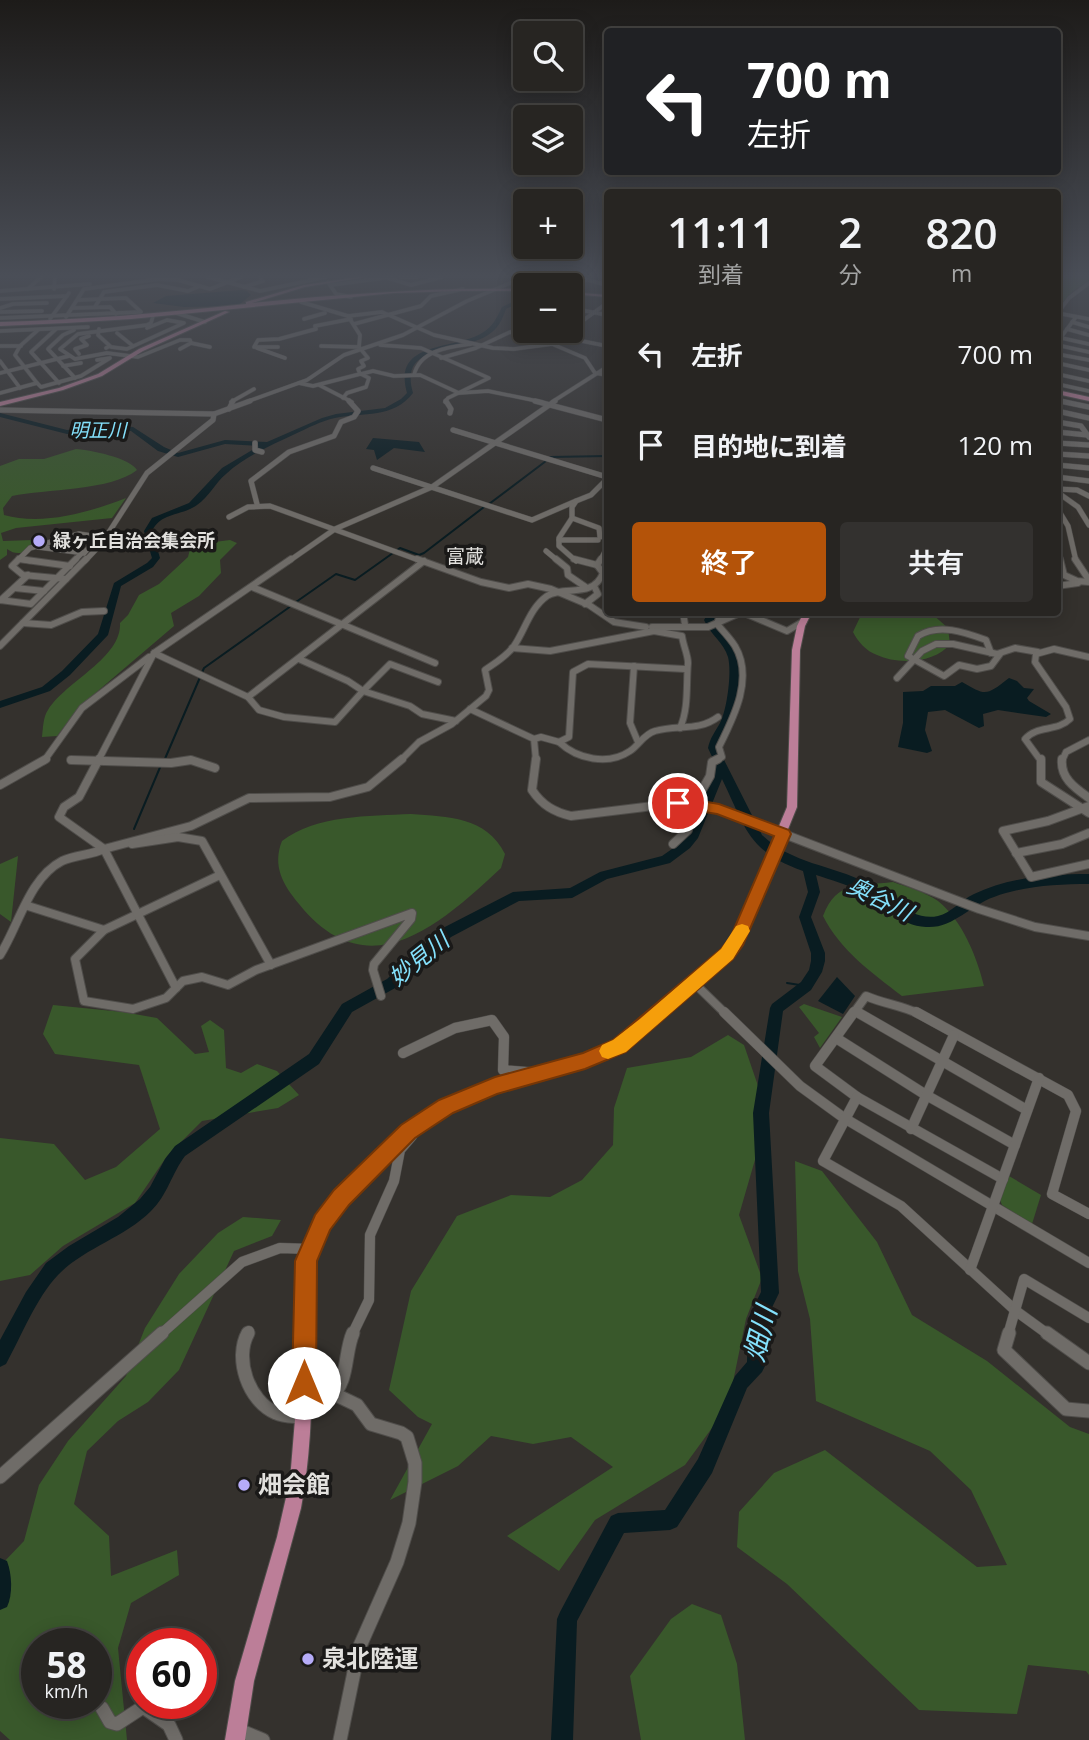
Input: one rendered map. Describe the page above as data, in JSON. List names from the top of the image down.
{
  "districts": ["富蔵"],
  "water": [
    "明正川",
    "奥谷川",
    "妙見川",
    "畑川"
  ],
  "places": ["緑ヶ丘自治会集会所", "畑会館", "泉北陸運"],
  "page": {
    "map_buttons": ["+", "−"],
    "turn": ["700 m", "左折"],
    "eta": [
      "11:11",
      "到着",
      "2",
      "分",
      "820",
      "m"
    ],
    "list": [
      {
        "name": "左折",
        "value": "700 m"
      },
      {
        "name": "目的地に到着",
        "value": "120 m"
      }
    ],
    "buttons": ["終了", "共有"],
    "speed": "58 km/h",
    "limit": "60"
  }
}
